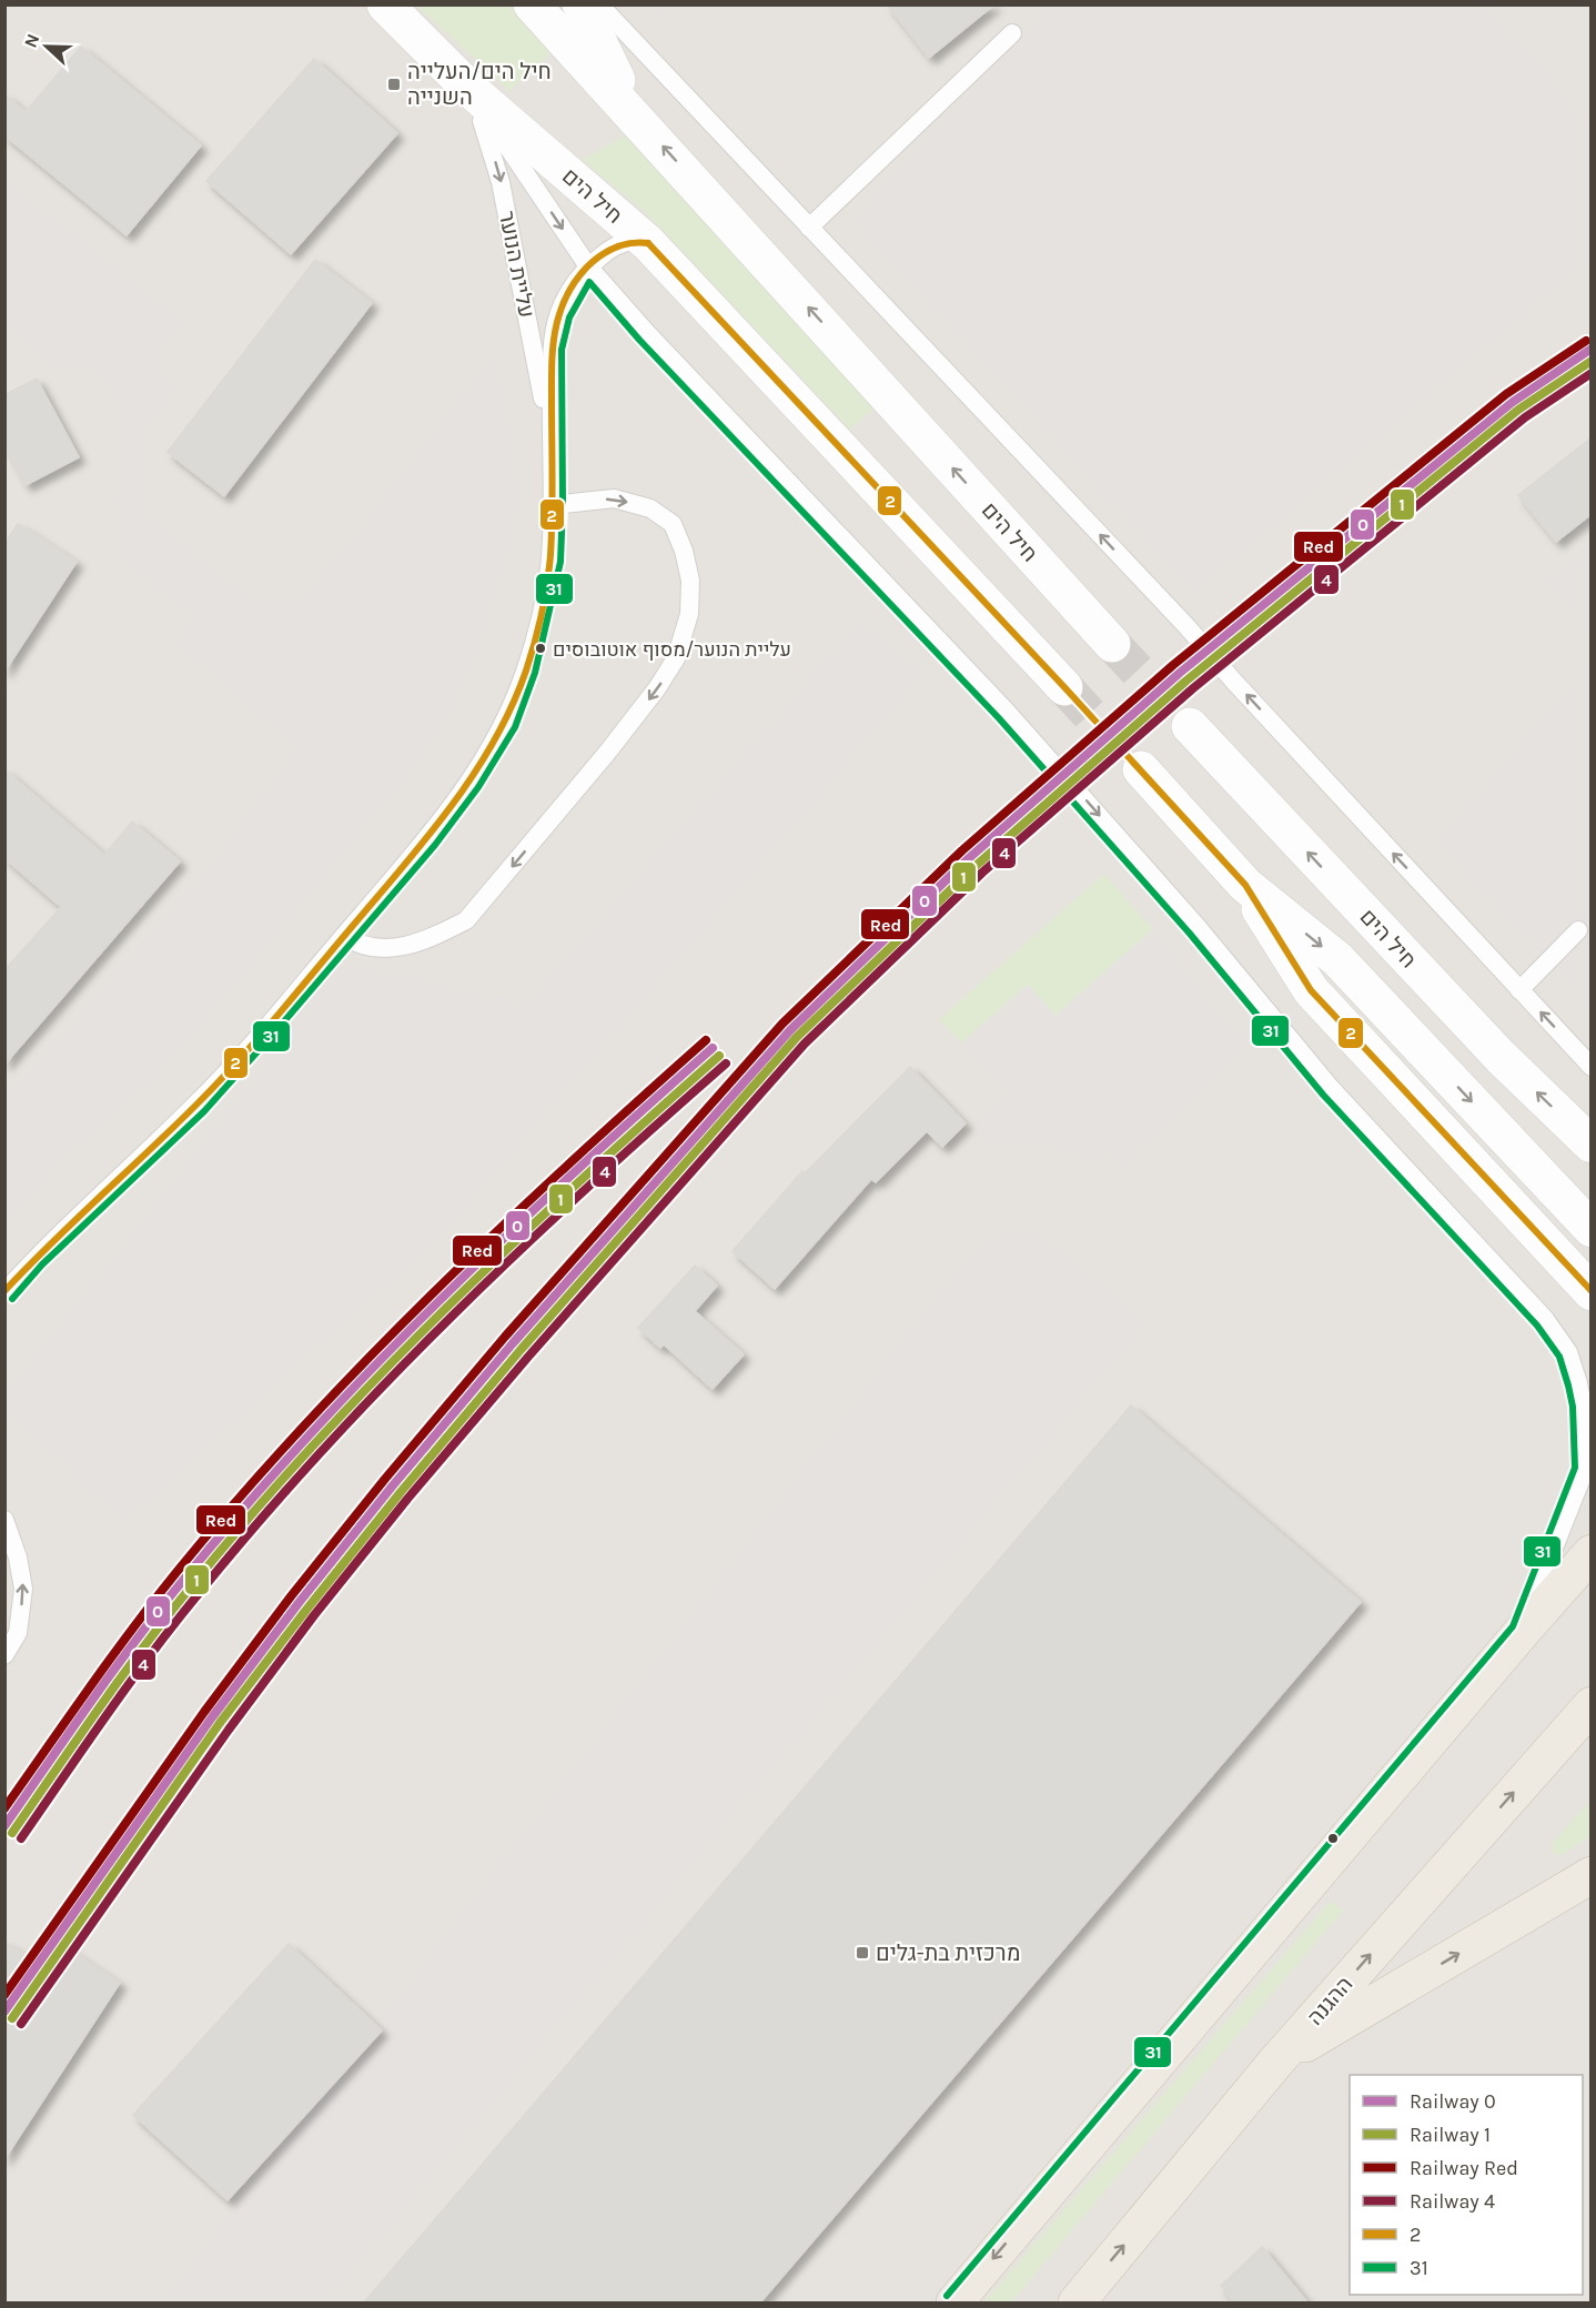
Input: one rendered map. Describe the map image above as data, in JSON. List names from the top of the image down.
{
  "streets": {
    "highway": ["ההגנה"],
    "street": ["חיל הים"],
    "lane": ["עליית הנוער"]
  },
  "crossings": [
    ["חיל הים", "עליית הנוער"]
  ],
  "places": {
    "transit": ["חיל הים/העלייה השנייה", "מרכזית בת-גלים"],
    "other": ["עליית הנוער/מסוף אוטובוסים"]
  },
  "lines": [
    "transit line 2",
    "transit line 31",
    "rail line Red",
    "rail line 0",
    "rail line 1",
    "rail line 4"
  ],
  "legend": [
    "Railway 0",
    "Railway 1",
    "Railway Red",
    "Railway 4",
    "2",
    "31"
  ],
  "north": "left"
}
